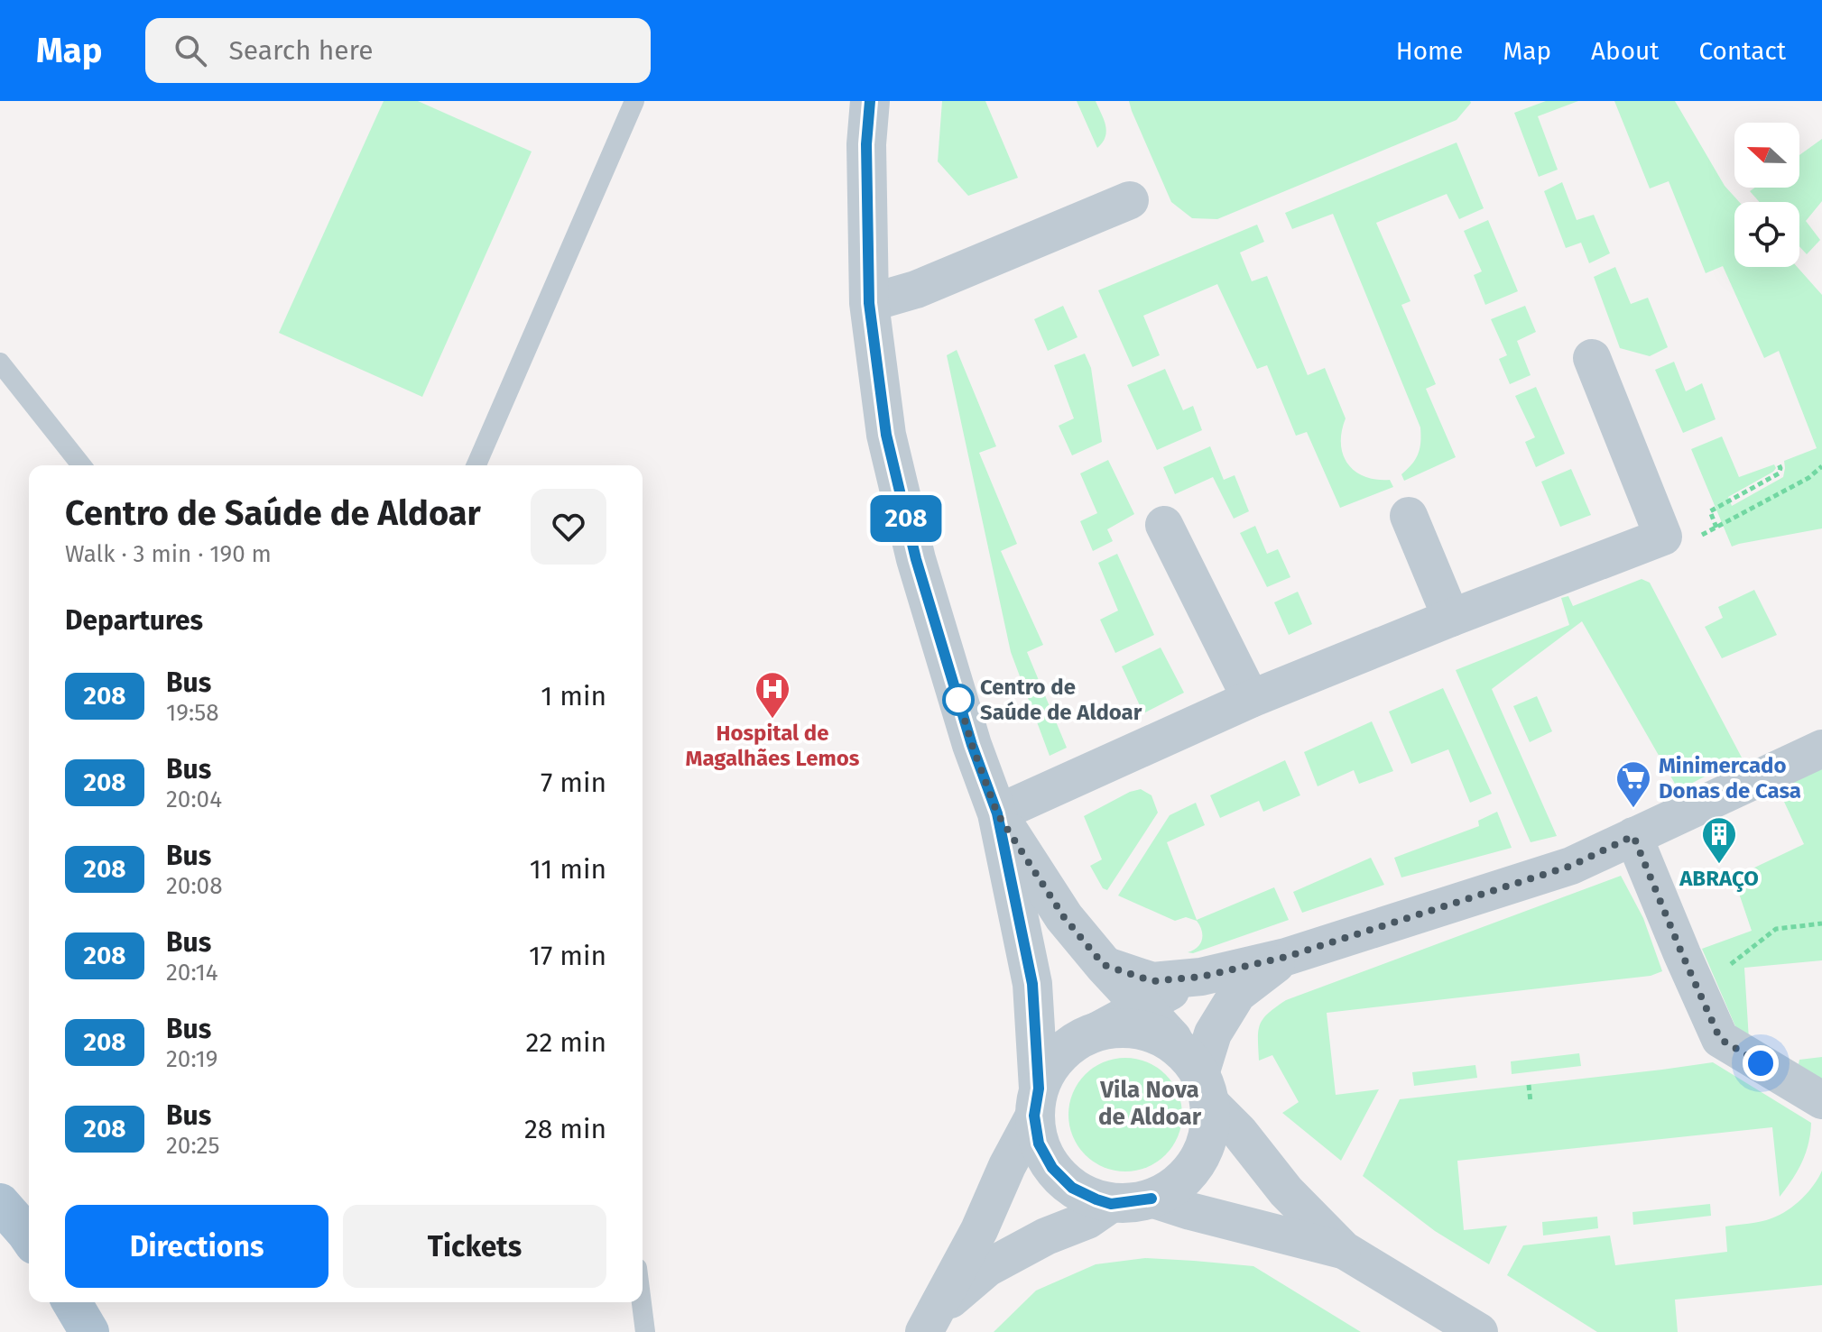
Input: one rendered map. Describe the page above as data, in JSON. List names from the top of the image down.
{
  "districts": ["Vila Nova de Aldoar"],
  "places": {
    "other": ["Centro de Saúde de Aldoar"],
    "hospital": ["Hospital de Magalhães Lemos"],
    "supermarket": ["Minimercado Donas de Casa"],
    "building": ["ABRAÇO"]
  },
  "lines": ["bus line 208"],
  "north": "left",
  "page": {
    "header": "Map",
    "search": "Search here",
    "nav": [
      "Home",
      "Map",
      "About",
      "Contact"
    ],
    "on_map": "208",
    "heading": [
      ["Centro de Saúde de Aldoar", "Walk · 3 min · 190 m"],
      "Departures"
    ],
    "list": [
      {
        "mark": "208",
        "name": "Bus",
        "note": "19:58",
        "value": "1 min"
      },
      {
        "mark": "208",
        "name": "Bus",
        "note": "20:04",
        "value": "7 min"
      },
      {
        "mark": "208",
        "name": "Bus",
        "note": "20:08",
        "value": "11 min"
      },
      {
        "mark": "208",
        "name": "Bus",
        "note": "20:14",
        "value": "17 min"
      },
      {
        "mark": "208",
        "name": "Bus",
        "note": "20:19",
        "value": "22 min"
      },
      {
        "mark": "208",
        "name": "Bus",
        "note": "20:25",
        "value": "28 min"
      }
    ],
    "buttons": ["Directions", "Tickets"]
  }
}
